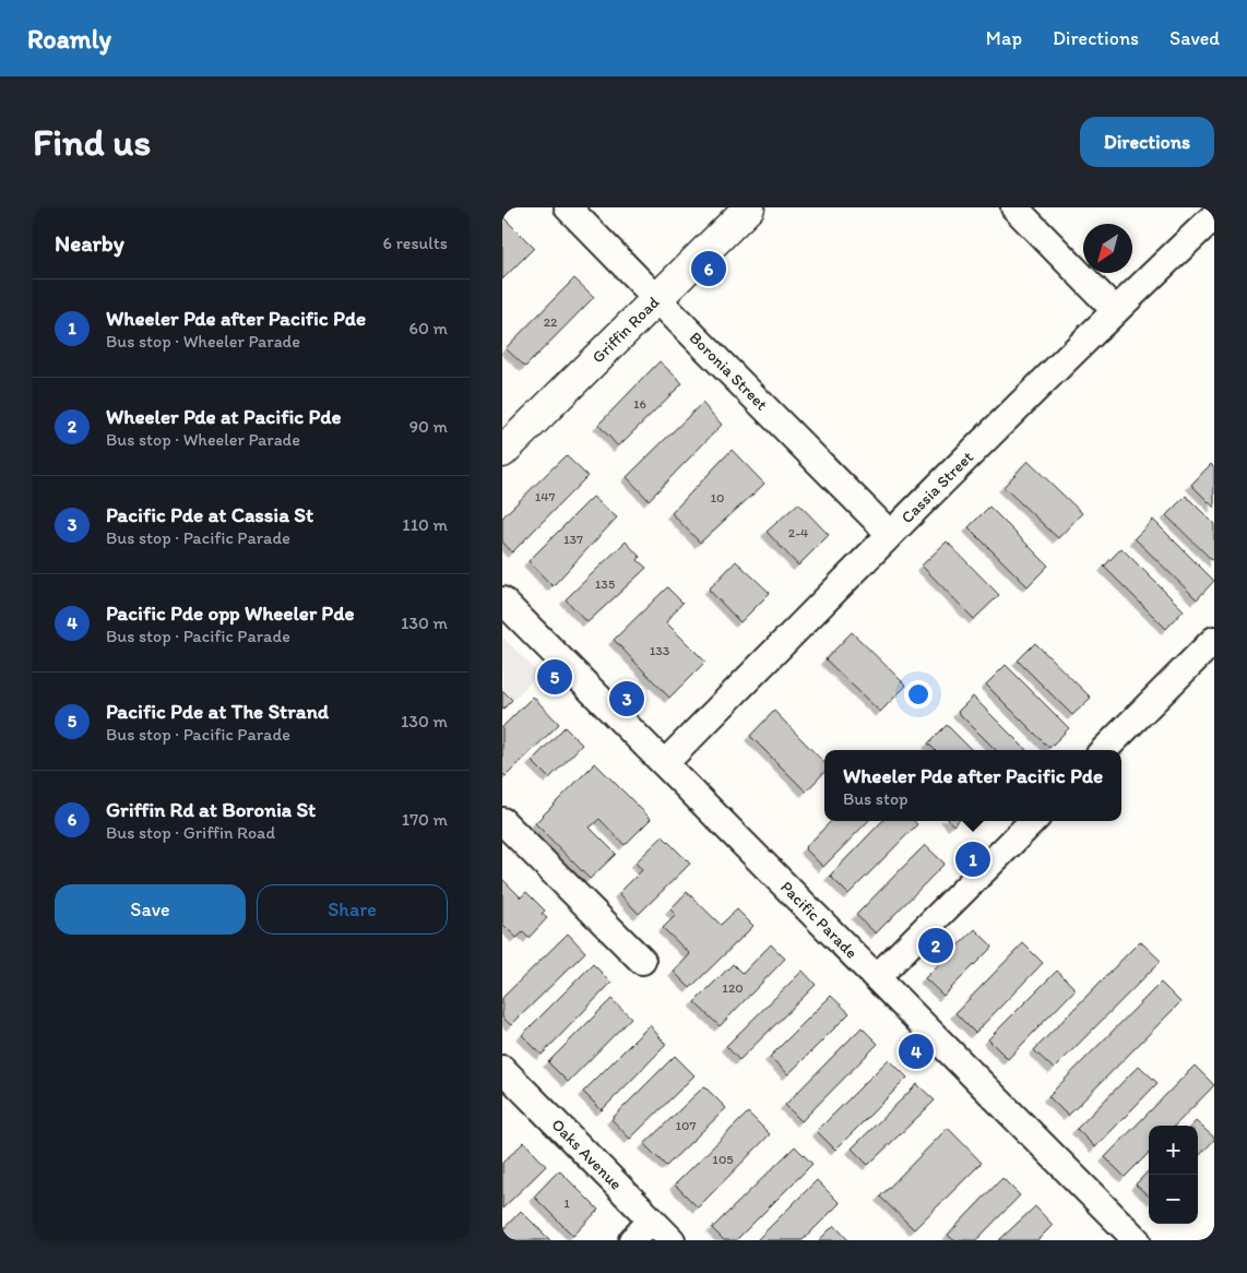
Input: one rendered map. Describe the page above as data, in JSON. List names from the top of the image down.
{
  "streets": {
    "main road": ["Griffin Road"],
    "street": [
      "Boronia Street",
      "Cassia Street",
      "Pacific Parade",
      "Oaks Avenue"
    ]
  },
  "crossings": [
    ["Griffin Road", "Boronia Street"],
    ["Boronia Street", "Cassia Street"],
    ["Cassia Street", "Pacific Parade"]
  ],
  "house_numbers": [
    "22",
    "16",
    "147",
    "10",
    "2-4",
    "137",
    "135",
    "133",
    "120",
    "107",
    "105",
    "1"
  ],
  "north": "bottom left",
  "page": {
    "header": "Roamly",
    "nav": ["Map", "Directions", "Saved"],
    "buttons": [
      "Directions",
      ["Save", "Share"]
    ],
    "title": "Find us",
    "heading": ["Nearby", "6 results"],
    "pins": [
      "6",
      "5",
      "3",
      "1",
      "2",
      "4"
    ],
    "list": [
      {
        "mark": "1",
        "name": "Wheeler Pde after Pacific Pde",
        "note": "Bus stop · Wheeler Parade",
        "value": "60 m"
      },
      {
        "mark": "2",
        "name": "Wheeler Pde at Pacific Pde",
        "note": "Bus stop · Wheeler Parade",
        "value": "90 m"
      },
      {
        "mark": "3",
        "name": "Pacific Pde at Cassia St",
        "note": "Bus stop · Pacific Parade",
        "value": "110 m"
      },
      {
        "mark": "4",
        "name": "Pacific Pde opp Wheeler Pde",
        "note": "Bus stop · Pacific Parade",
        "value": "130 m"
      },
      {
        "mark": "5",
        "name": "Pacific Pde at The Strand",
        "note": "Bus stop · Pacific Parade",
        "value": "130 m"
      },
      {
        "mark": "6",
        "name": "Griffin Rd at Boronia St",
        "note": "Bus stop · Griffin Road",
        "value": "170 m"
      }
    ],
    "popup": ["Wheeler Pde after Pacific Pde", "Bus stop"],
    "map_buttons": ["+", "−"]
  }
}
